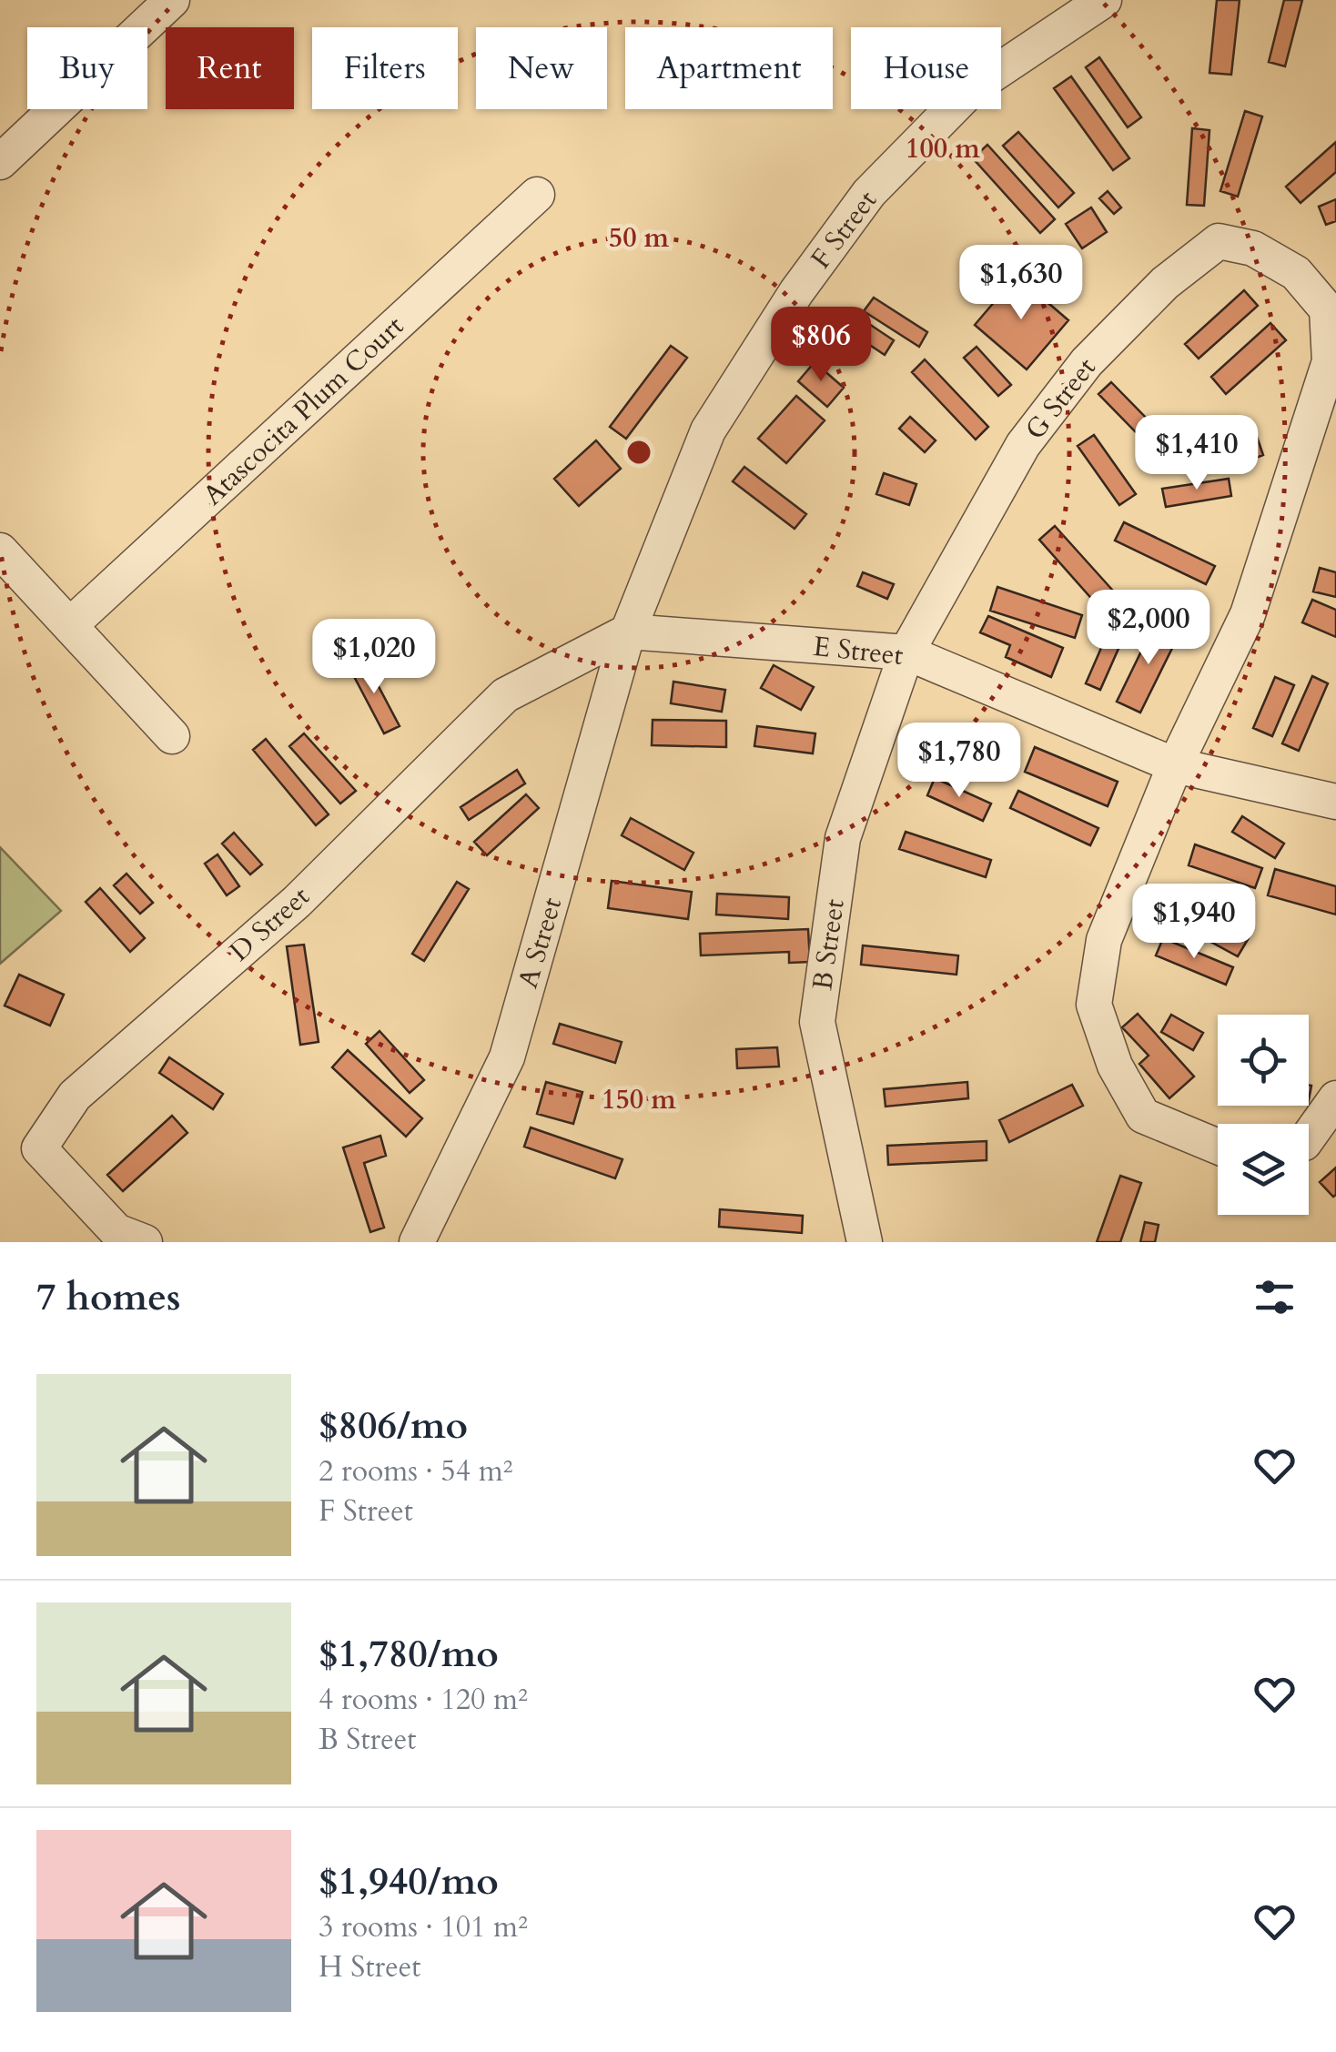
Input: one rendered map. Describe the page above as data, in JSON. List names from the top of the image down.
{
  "streets": {
    "street": [
      "F Street",
      "G Street",
      "Atascocita Plum Court",
      "E Street",
      "D Street",
      "A Street",
      "B Street"
    ]
  },
  "crossings": [
    ["F Street", "E Street"],
    ["F Street", "D Street"],
    ["F Street", "A Street"],
    ["G Street", "E Street"],
    ["G Street", "B Street"],
    ["E Street", "D Street"],
    ["E Street", "A Street"],
    ["E Street", "B Street"],
    ["D Street", "A Street"]
  ],
  "page": {
    "chip": [
      "Buy",
      "Rent",
      "Filters",
      "New",
      "Apartment",
      "House"
    ],
    "price": [
      "$1,630",
      "$806",
      "$1,410",
      "$2,000",
      "$1,020",
      "$1,780",
      "$1,940"
    ],
    "heading": "7 homes",
    "list": [
      {
        "name": "$806/mo",
        "note": "2 rooms · 54 m² · F Street"
      },
      {
        "name": "$1,780/mo",
        "note": "4 rooms · 120 m² · B Street"
      },
      {
        "name": "$1,940/mo",
        "note": "3 rooms · 101 m² · H Street"
      }
    ]
  },
  "rings": ["100 m", "50 m", "150 m"]
}
